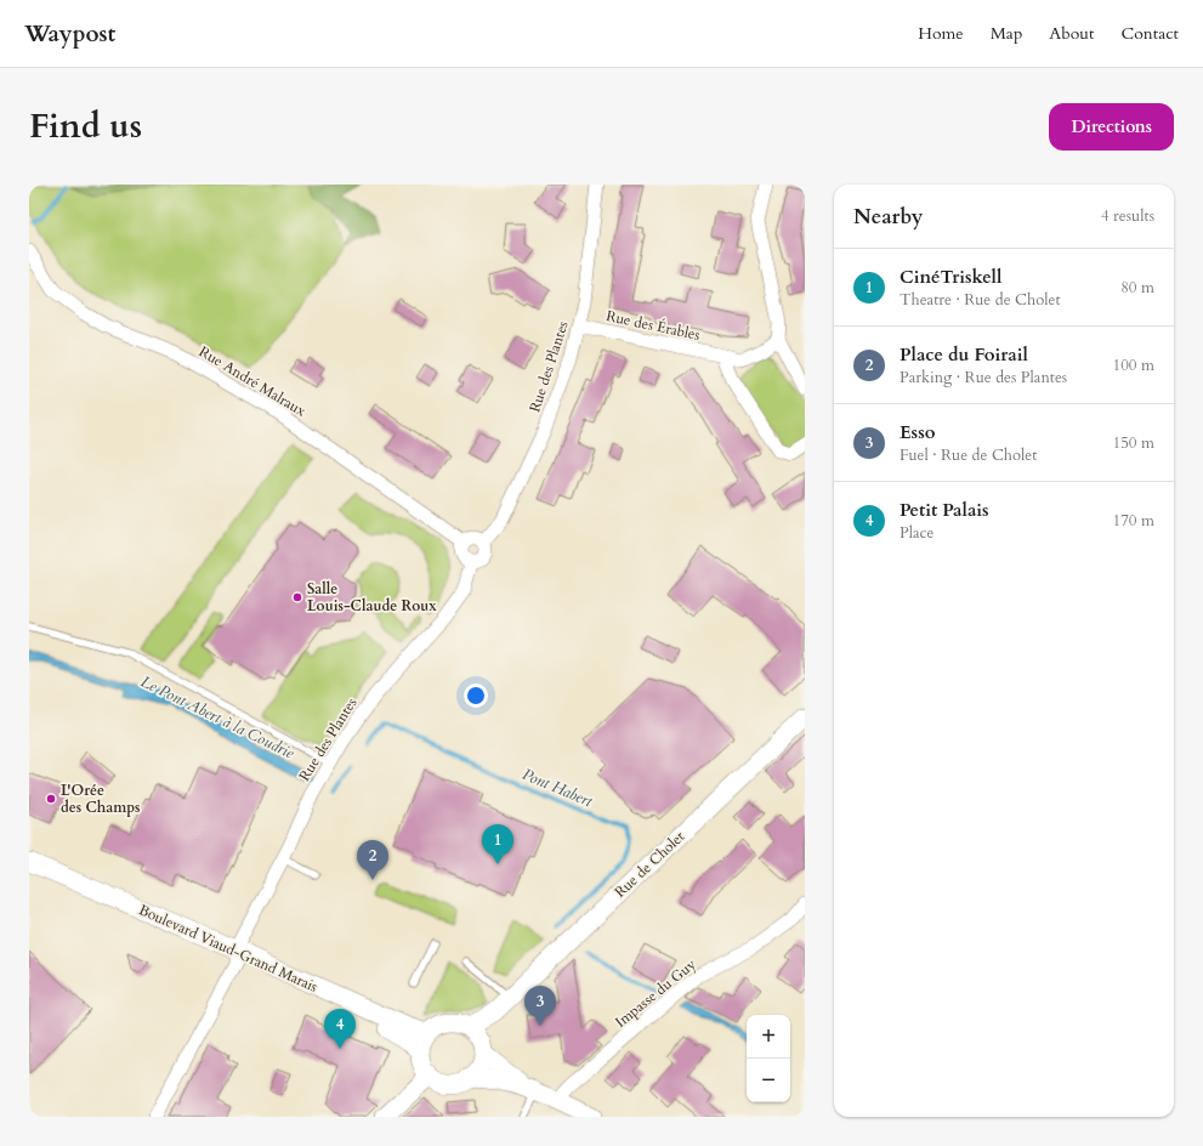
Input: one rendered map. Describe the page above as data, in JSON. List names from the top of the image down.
{
  "streets": {
    "main road": ["Rue de Cholet", "Boulevard Viaud-Grand Marais"],
    "street": [
      "Rue des Érables",
      "Rue des Plantes",
      "Rue André Malraux",
      "Impasse du Guy"
    ]
  },
  "crossings": [
    ["Rue des Érables", "Rue des Plantes"],
    ["Rue des Plantes", "Rue André Malraux"],
    ["Rue des Plantes", "Boulevard Viaud-Grand Marais"],
    ["Rue de Cholet", "Boulevard Viaud-Grand Marais"]
  ],
  "water": ["Le Pont Abert à la Coudrie", "Pont Habert"],
  "places": ["Salle Louis-Claude Roux", "L'Orée des Champs"],
  "page": {
    "header": "Waypost",
    "nav": [
      "Home",
      "Map",
      "About",
      "Contact"
    ],
    "title": "Find us",
    "buttons": "Directions",
    "heading": ["Nearby", "4 results"],
    "list": [
      {
        "mark": "1",
        "name": "CinéTriskell",
        "note": "Theatre · Rue de Cholet",
        "value": "80 m"
      },
      {
        "mark": "2",
        "name": "Place du Foirail",
        "note": "Parking · Rue des Plantes",
        "value": "100 m"
      },
      {
        "mark": "3",
        "name": "Esso",
        "note": "Fuel · Rue de Cholet",
        "value": "150 m"
      },
      {
        "mark": "4",
        "name": "Petit Palais",
        "note": "Place",
        "value": "170 m"
      }
    ],
    "pins": [
      "1",
      "2",
      "3",
      "4"
    ],
    "map_buttons": ["+", "−"]
  }
}
